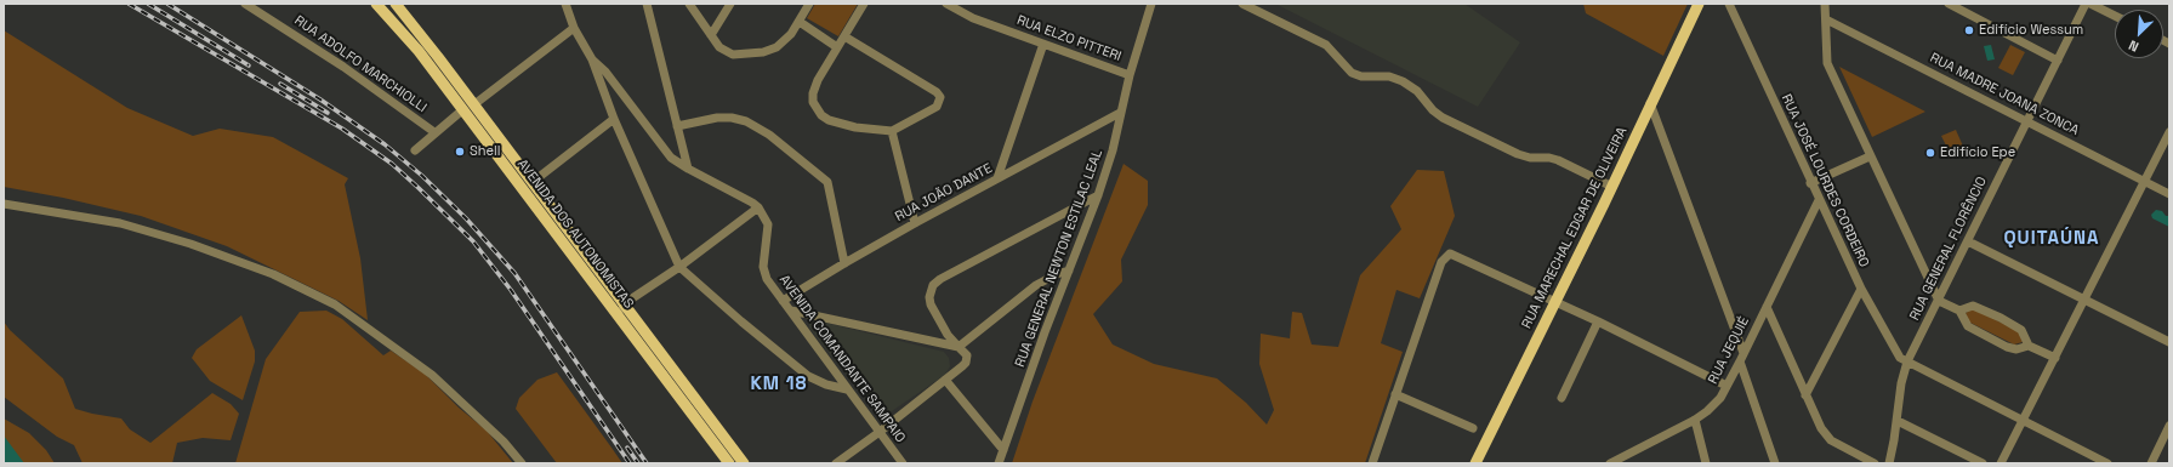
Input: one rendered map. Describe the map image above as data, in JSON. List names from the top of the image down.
{
  "streets": {
    "main road": ["RUA MARECHAL EDGAR DE OLIVEIRA", "AVENIDA DOS AUTONOMISTAS"],
    "street": [
      "RUA ELZO PITTERI",
      "RUA ADOLFO MARCHIOLLI",
      "RUA MADRE JOANA ZONCA",
      "RUA JOSÉ LOURDES CORDEIRO",
      "RUA JOÃO DANTE",
      "RUA GENERAL FLORÊNCIO",
      "RUA GENERAL NEWTON ESTILAC LEAL",
      "RUA JEQUIÉ",
      "AVENIDA COMANDANTE SAMPAIO"
    ]
  },
  "crossings": [
    ["RUA ELZO PITTERI", "RUA GENERAL NEWTON ESTILAC LEAL"],
    ["RUA MADRE JOANA ZONCA", "RUA GENERAL FLORÊNCIO"],
    ["RUA JOSÉ LOURDES CORDEIRO", "RUA GENERAL FLORÊNCIO"],
    ["RUA JOSÉ LOURDES CORDEIRO", "RUA JEQUIÉ"],
    ["RUA JOÃO DANTE", "RUA GENERAL NEWTON ESTILAC LEAL"],
    ["RUA JOÃO DANTE", "AVENIDA COMANDANTE SAMPAIO"]
  ],
  "districts": ["QUITAÚNA", "KM 18"],
  "places": ["Edifício Wessum", "Shell", "Edifício Epe"],
  "north": "bottom left"
}
